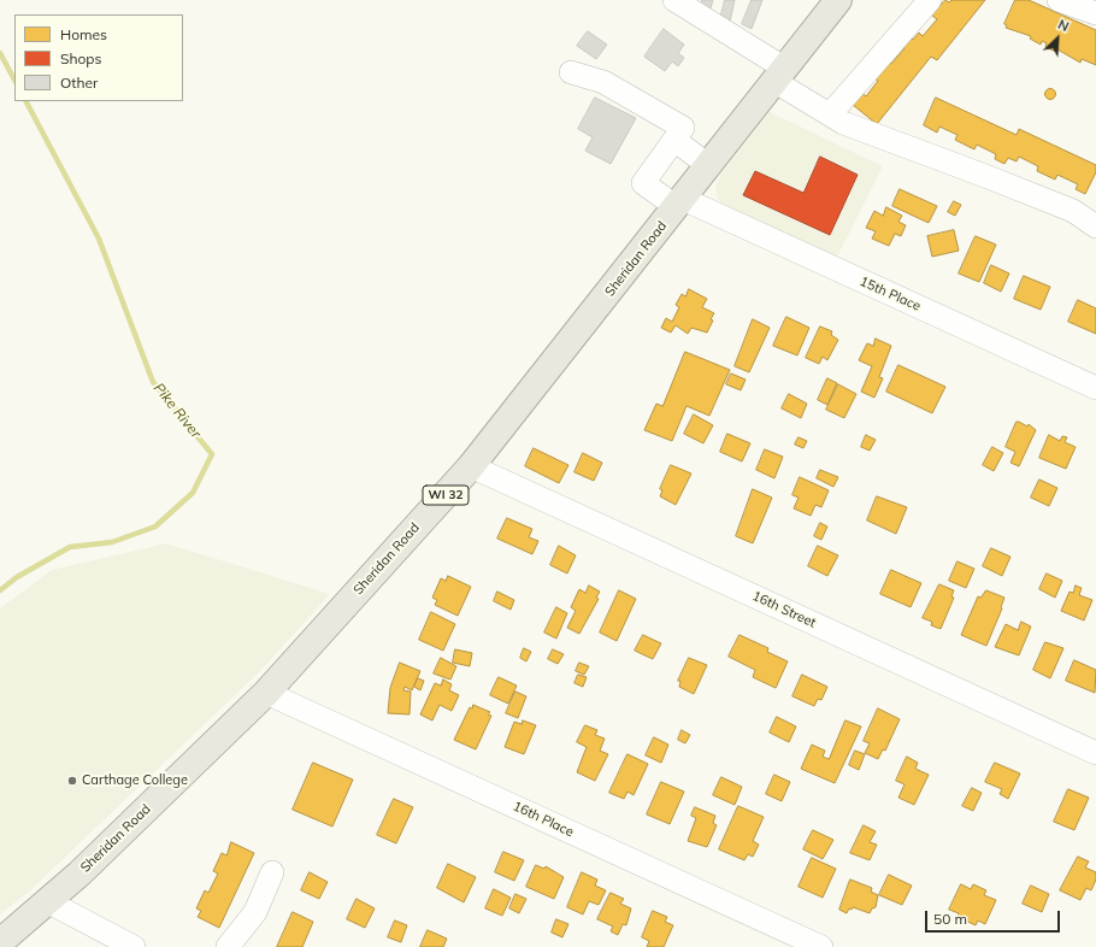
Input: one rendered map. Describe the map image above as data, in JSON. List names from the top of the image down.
{
  "streets": {
    "main road": ["Sheridan Road", "WI 32"],
    "street": ["15th Place", "16th Street", "16th Place"]
  },
  "crossings": [
    ["Sheridan Road", "15th Place"],
    ["Sheridan Road", "16th Street"],
    ["Sheridan Road", "16th Place"]
  ],
  "water": ["Pike River"],
  "places": ["Carthage College"],
  "legend": ["Homes", "Shops", "Other"],
  "scale_bar": "50 m",
  "north": "top right"
}
